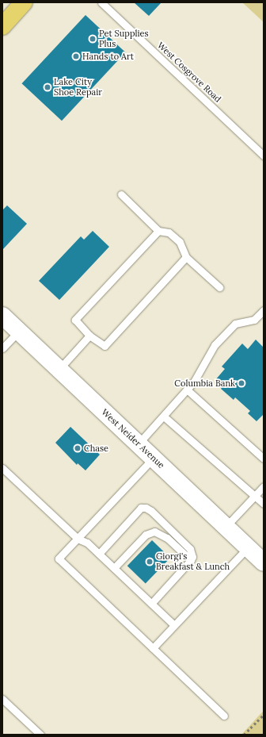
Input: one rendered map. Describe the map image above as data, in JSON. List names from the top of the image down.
{
  "streets": {
    "main road": ["West Neider Avenue"],
    "lane": ["West Cosgrove Road"]
  },
  "places": [
    "Pet Supplies Plus",
    "Hands to Art",
    "Lake City Shoe Repair",
    "Columbia Bank",
    "Chase",
    "Giorgi's Breakfast & Lunch"
  ]
}
